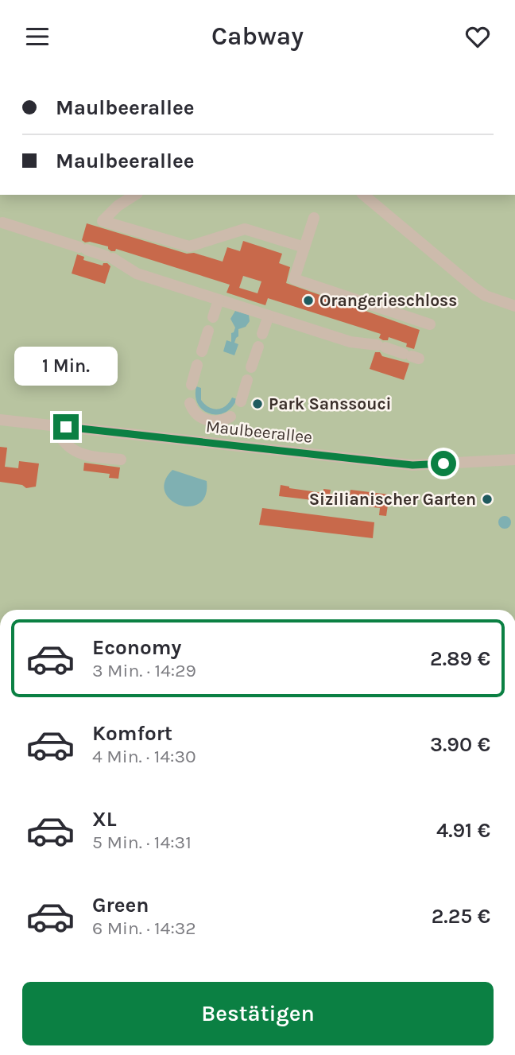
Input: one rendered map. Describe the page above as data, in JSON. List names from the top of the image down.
{
  "streets": {
    "street": ["Maulbeerallee"]
  },
  "places": ["Orangerieschloss", "Park Sanssouci", "Sizilianischer Garten"],
  "page": {
    "header": "Cabway",
    "banner": ["Maulbeerallee", "Maulbeerallee"],
    "bubble": "1 Min.",
    "list": [
      {
        "name": "Economy",
        "note": "3 Min. · 14:29",
        "value": "2.89 €"
      },
      {
        "name": "Komfort",
        "note": "4 Min. · 14:30",
        "value": "3.90 €"
      },
      {
        "name": "XL",
        "note": "5 Min. · 14:31",
        "value": "4.91 €"
      },
      {
        "name": "Green",
        "note": "6 Min. · 14:32",
        "value": "2.25 €"
      }
    ],
    "buttons": "Bestätigen"
  }
}
